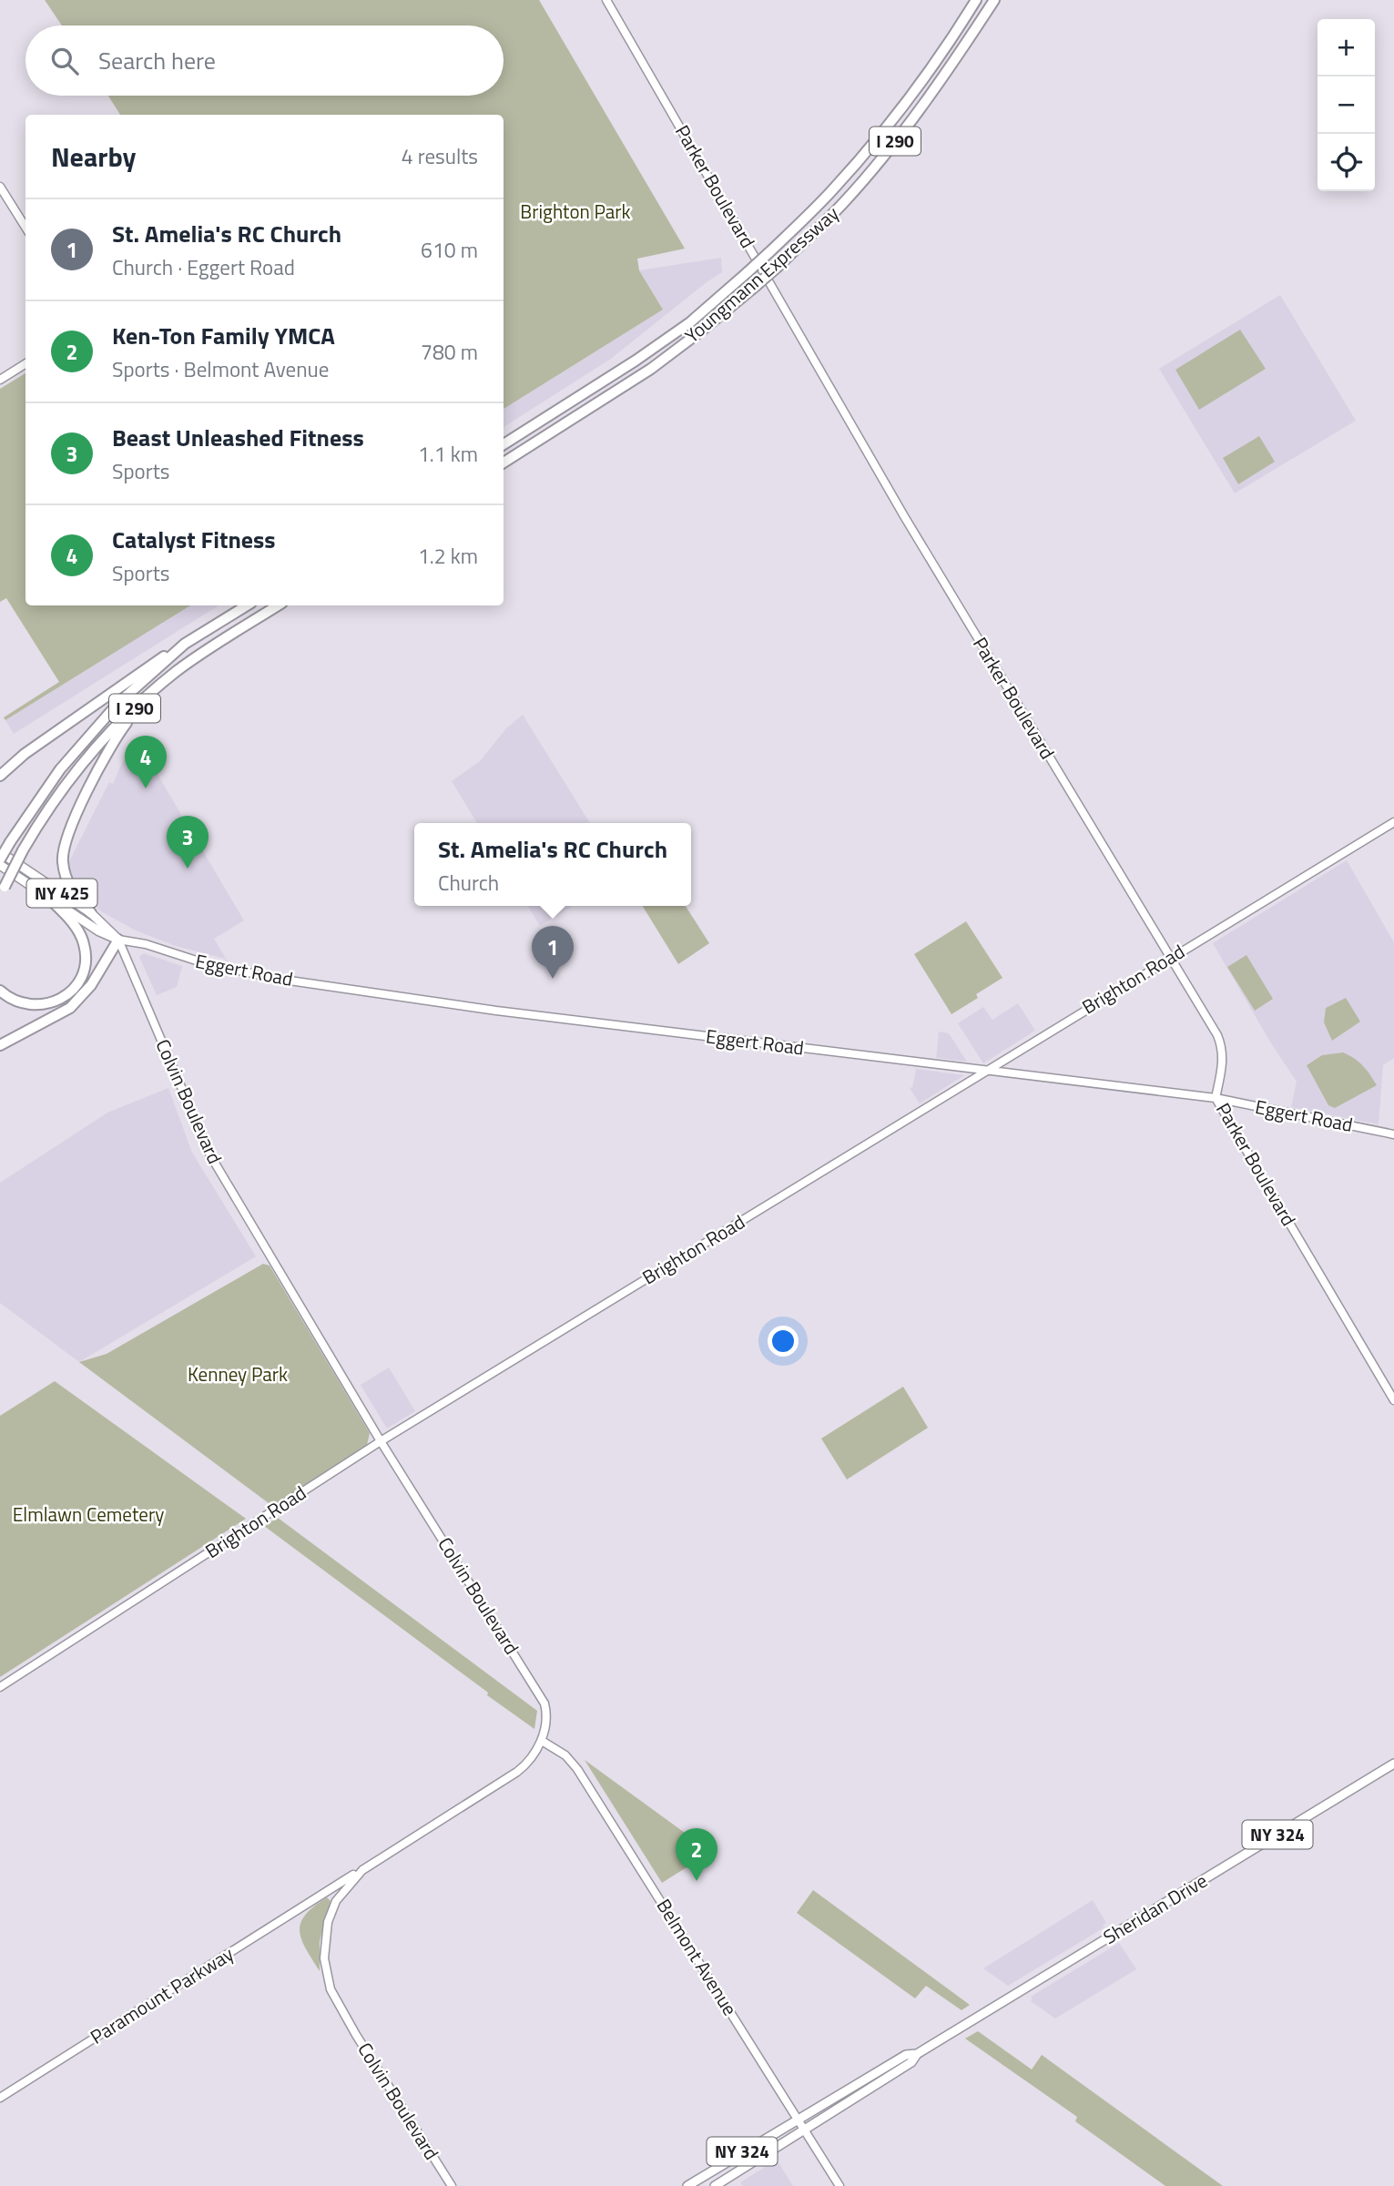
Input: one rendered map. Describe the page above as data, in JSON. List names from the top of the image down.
{
  "streets": {
    "highway": ["I 290", "Youngmann Expressway"],
    "main road": ["NY 425", "NY 324", "Sheridan Drive"],
    "street": [
      "Parker Boulevard",
      "Eggert Road",
      "Brighton Road",
      "Colvin Boulevard",
      "Belmont Avenue",
      "Paramount Parkway"
    ]
  },
  "crossings": [
    ["Parker Boulevard", "Eggert Road"],
    ["Parker Boulevard", "Brighton Road"],
    ["NY 425", "Eggert Road"],
    ["NY 425", "Colvin Boulevard"],
    ["Eggert Road", "Brighton Road"],
    ["Eggert Road", "Colvin Boulevard"],
    ["Brighton Road", "Colvin Boulevard"],
    ["Colvin Boulevard", "Belmont Avenue"],
    ["Colvin Boulevard", "Paramount Parkway"],
    ["Sheridan Drive", "Belmont Avenue"]
  ],
  "parks": ["Brighton Park", "Kenney Park", "Elmlawn Cemetery"],
  "page": {
    "map_buttons": ["+", "−"],
    "search": "Search here",
    "heading": ["Nearby", "4 results"],
    "list": [
      {
        "mark": "1",
        "name": "St. Amelia's RC Church",
        "note": "Church · Eggert Road",
        "value": "610 m"
      },
      {
        "mark": "2",
        "name": "Ken-Ton Family YMCA",
        "note": "Sports · Belmont Avenue",
        "value": "780 m"
      },
      {
        "mark": "3",
        "name": "Beast Unleashed Fitness",
        "note": "Sports",
        "value": "1.1 km"
      },
      {
        "mark": "4",
        "name": "Catalyst Fitness",
        "note": "Sports",
        "value": "1.2 km"
      }
    ],
    "pins": [
      "4",
      "3",
      "1",
      "2"
    ],
    "popup": ["St. Amelia's RC Church", "Church"]
  }
}
